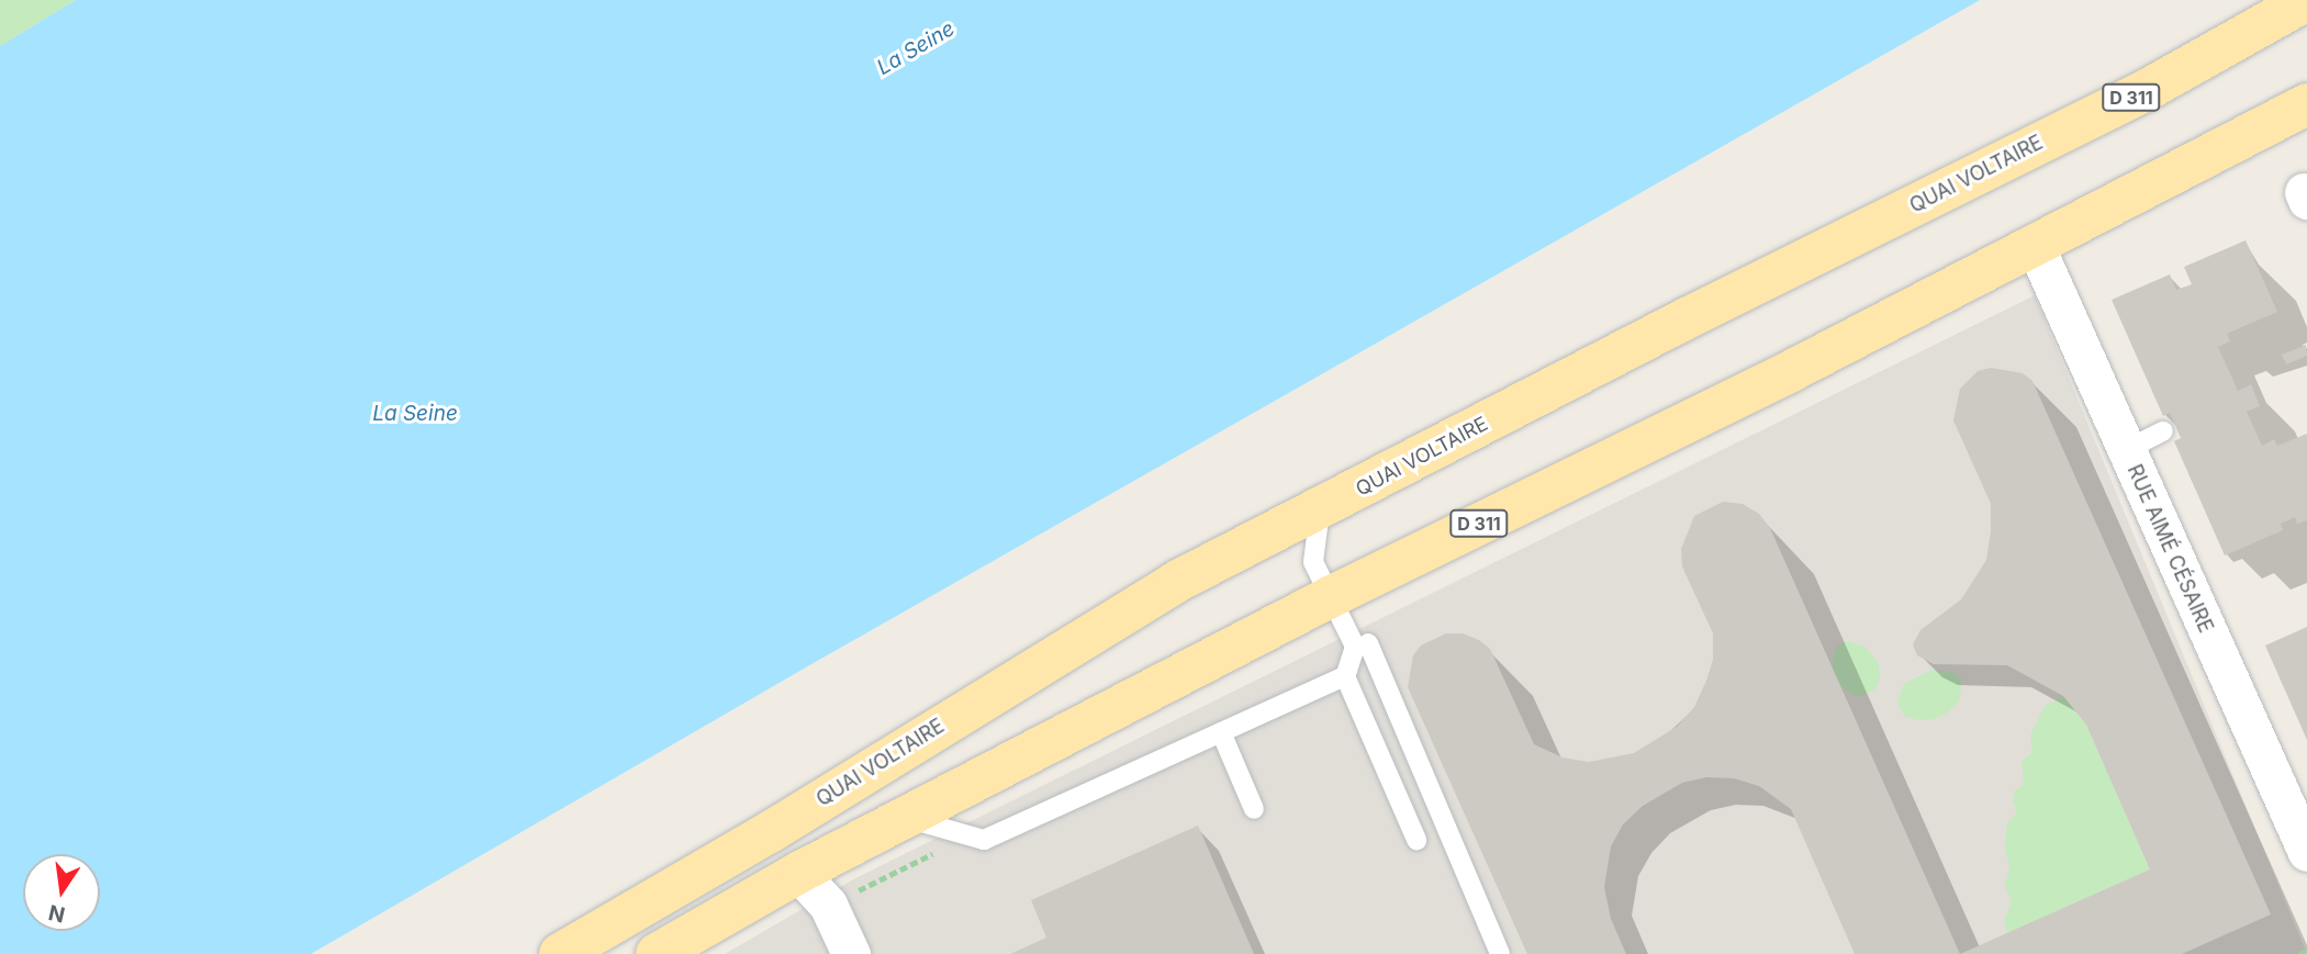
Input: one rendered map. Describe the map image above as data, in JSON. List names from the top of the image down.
{
  "streets": {
    "main road": ["D 311", "QUAI VOLTAIRE"],
    "street": ["RUE AIMÉ CÉSAIRE"]
  },
  "crossings": [
    ["D 311", "RUE AIMÉ CÉSAIRE"]
  ],
  "water": ["La Seine"],
  "north": "bottom"
}
